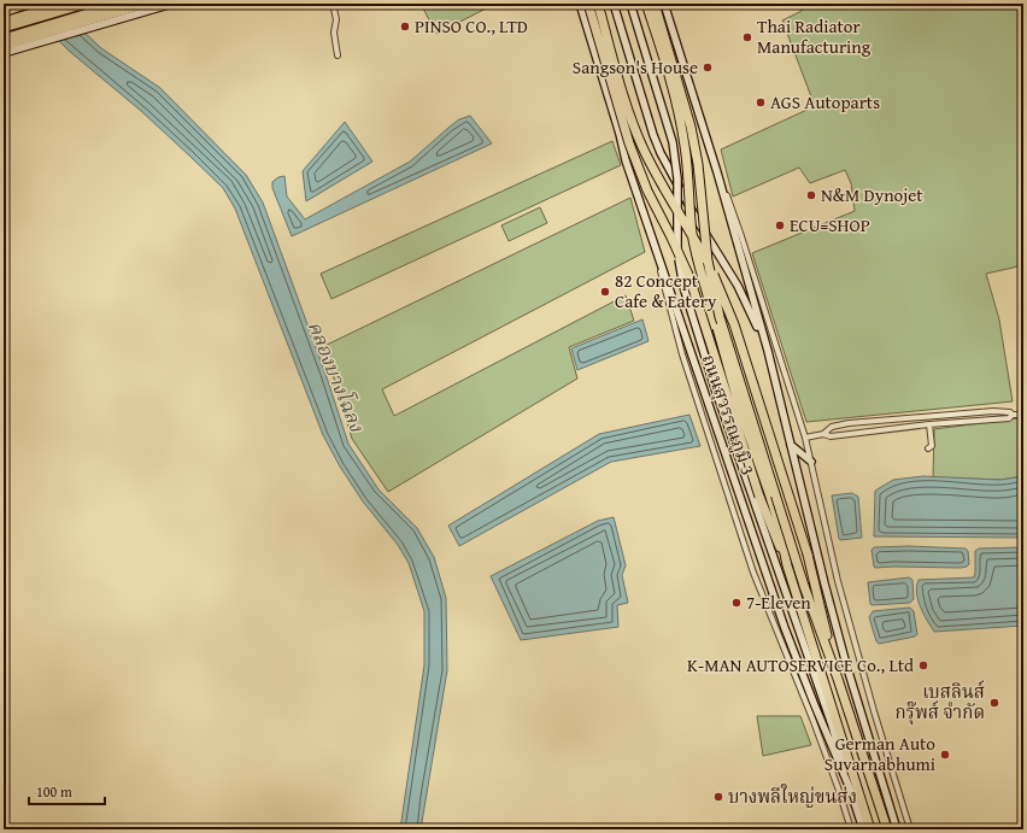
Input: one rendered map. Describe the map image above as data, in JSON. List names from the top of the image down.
{
  "streets": {
    "main road": ["ถนนสุวรรณภูมิ 3"]
  },
  "water": ["คลองบางโฉลง"],
  "places": [
    "PINSO CO., LTD",
    "Thai Radiator Manufacturing",
    "Sangson's House",
    "AGS Autoparts",
    "N&M Dynojet",
    "ECU=SHOP",
    "82 Concept Cafe & Eatery",
    "7-Eleven",
    "K-MAN AUTOSERVICE Co., Ltd",
    "เบสลินส์ กรุ๊พส์ จำกัด",
    "German Auto Suvarnabhumi",
    "บางพลีใหญ่ขนส่ง"
  ],
  "scale_bar": "100 m"
}
